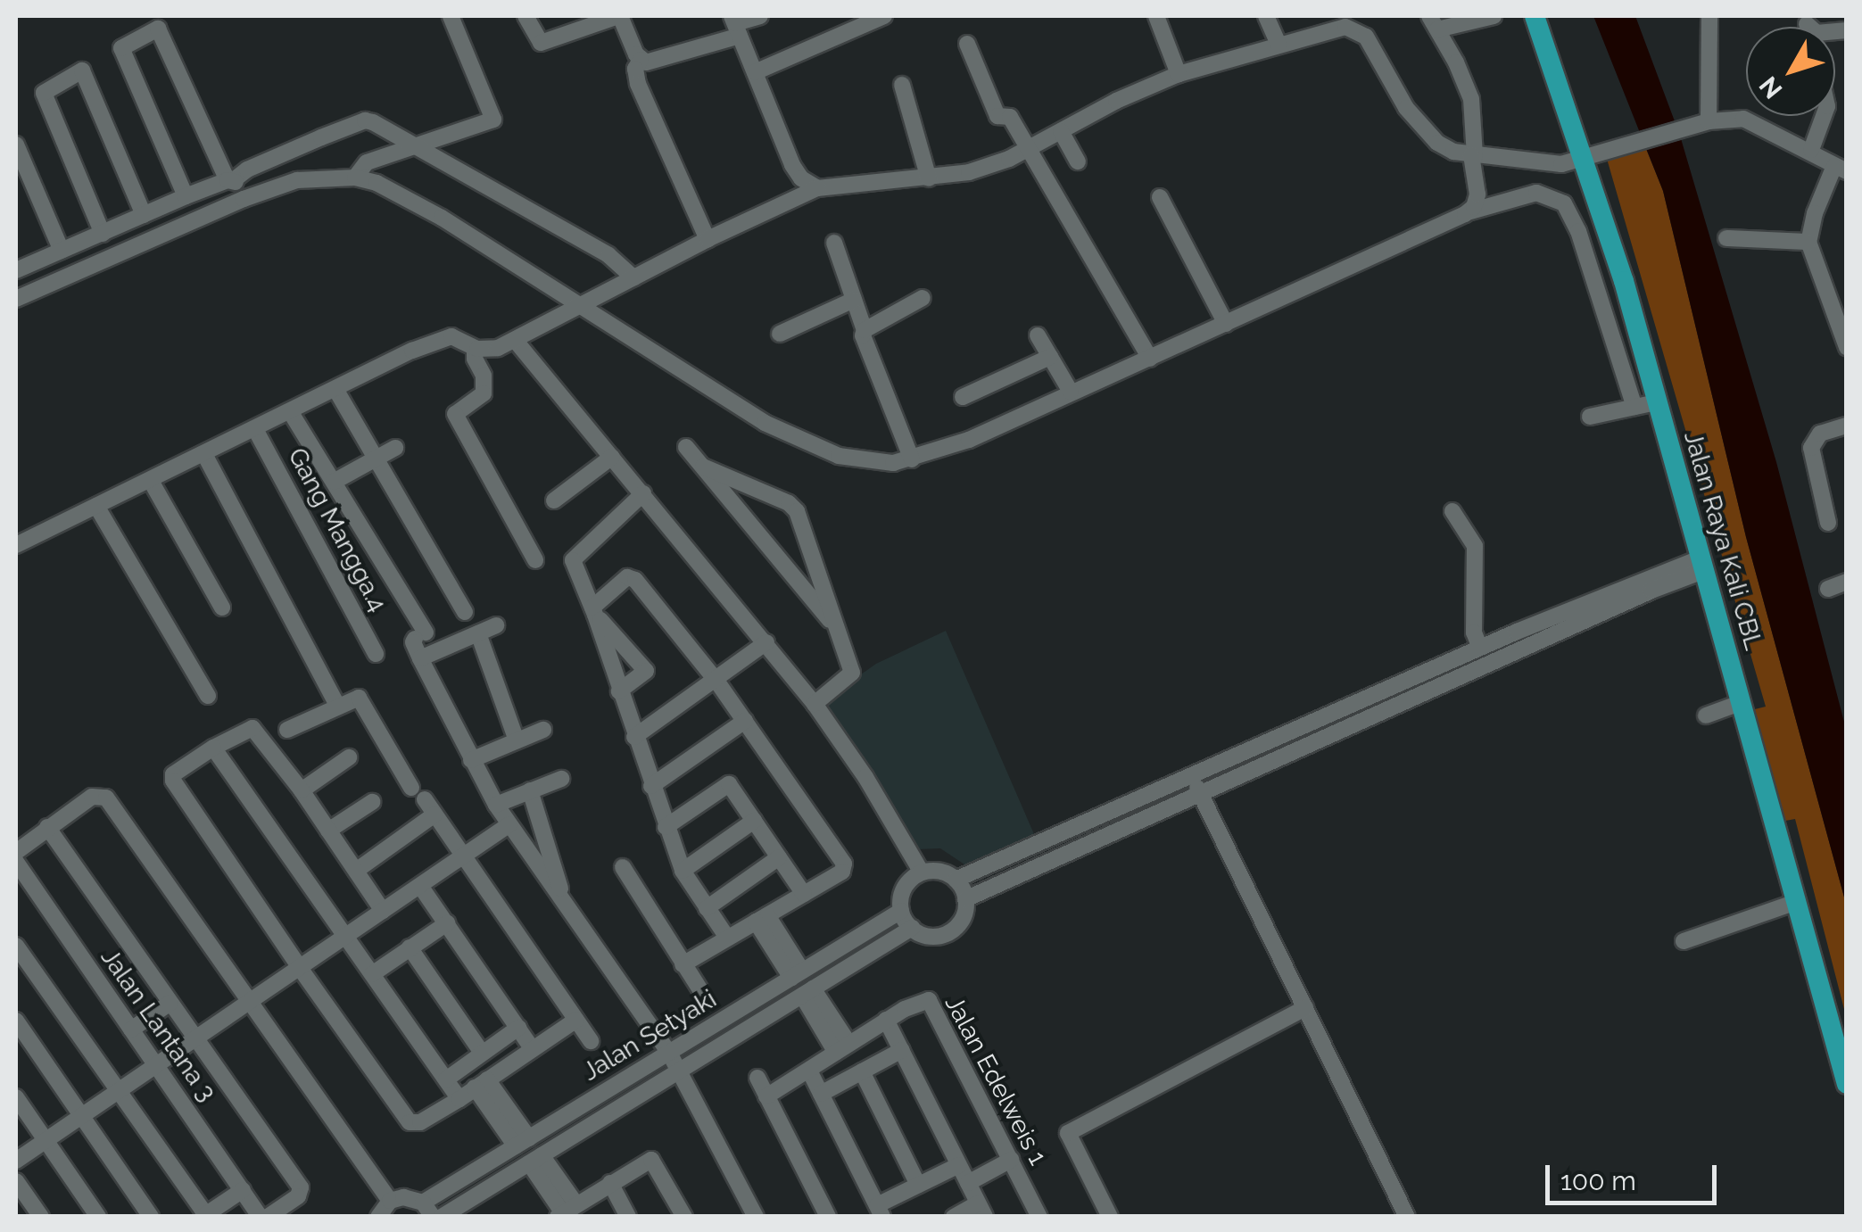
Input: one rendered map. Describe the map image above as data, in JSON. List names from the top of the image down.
{
  "streets": {
    "main road": ["Jalan Raya Kali CBL"],
    "street": [
      "Gang Mangga.4",
      "Jalan Lantana 3",
      "Jalan Setyaki",
      "Jalan Edelweis 1"
    ]
  },
  "scale_bar": "100 m",
  "north": "bottom left"
}
